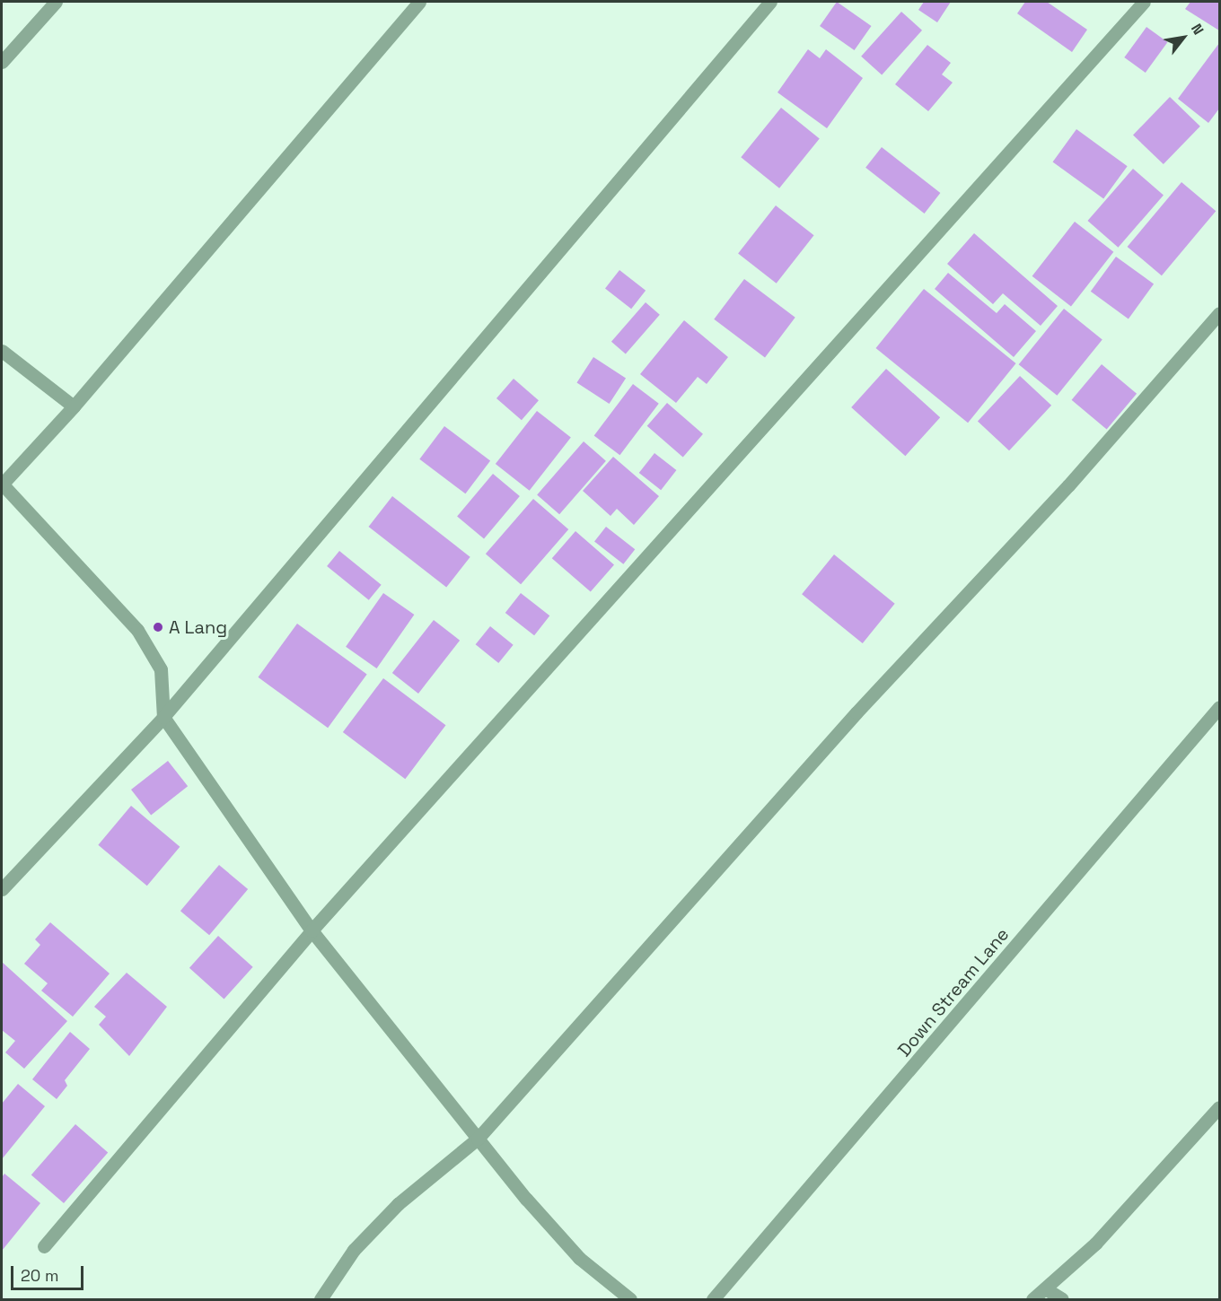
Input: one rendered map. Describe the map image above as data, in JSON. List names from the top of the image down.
{
  "streets": {
    "street": ["Down Stream Lane"]
  },
  "places": ["A Lang"],
  "scale_bar": "20 m",
  "north": "top right"
}
